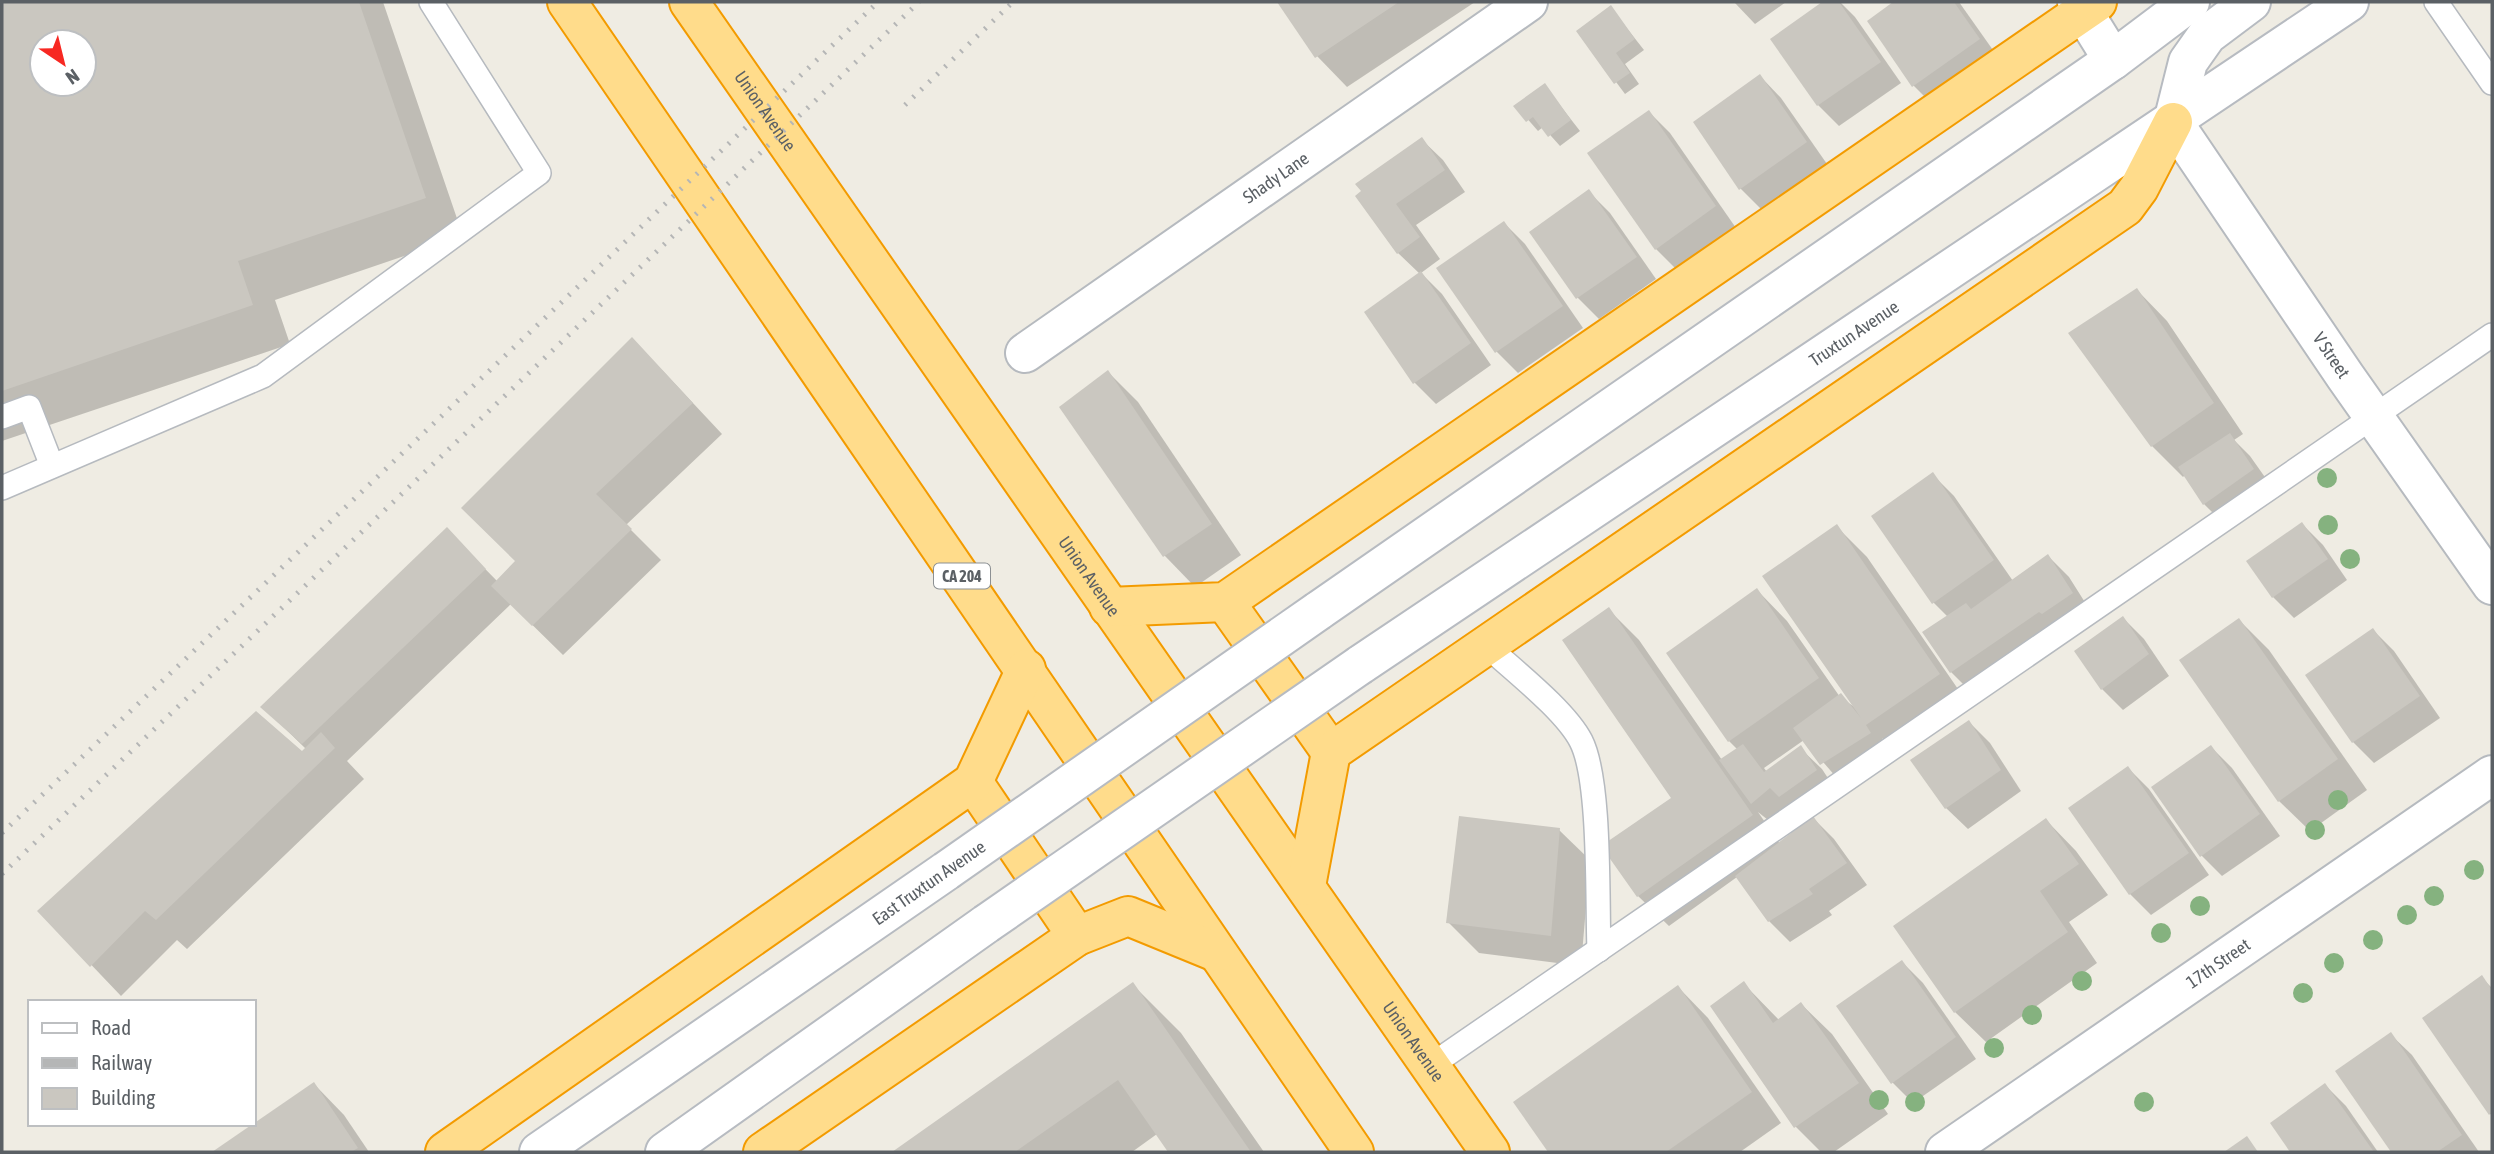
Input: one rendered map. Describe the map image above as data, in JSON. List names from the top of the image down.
{
  "streets": {
    "highway": ["Union Avenue", "CA 204"],
    "main road": [
      "Shady Lane",
      "Truxtun Avenue",
      "V Street",
      "East Truxtun Avenue",
      "17th Street"
    ]
  },
  "crossings": [
    ["Truxtun Avenue", "V Street"]
  ],
  "legend": ["Road", "Railway", "Building"],
  "north": "bottom right"
}
